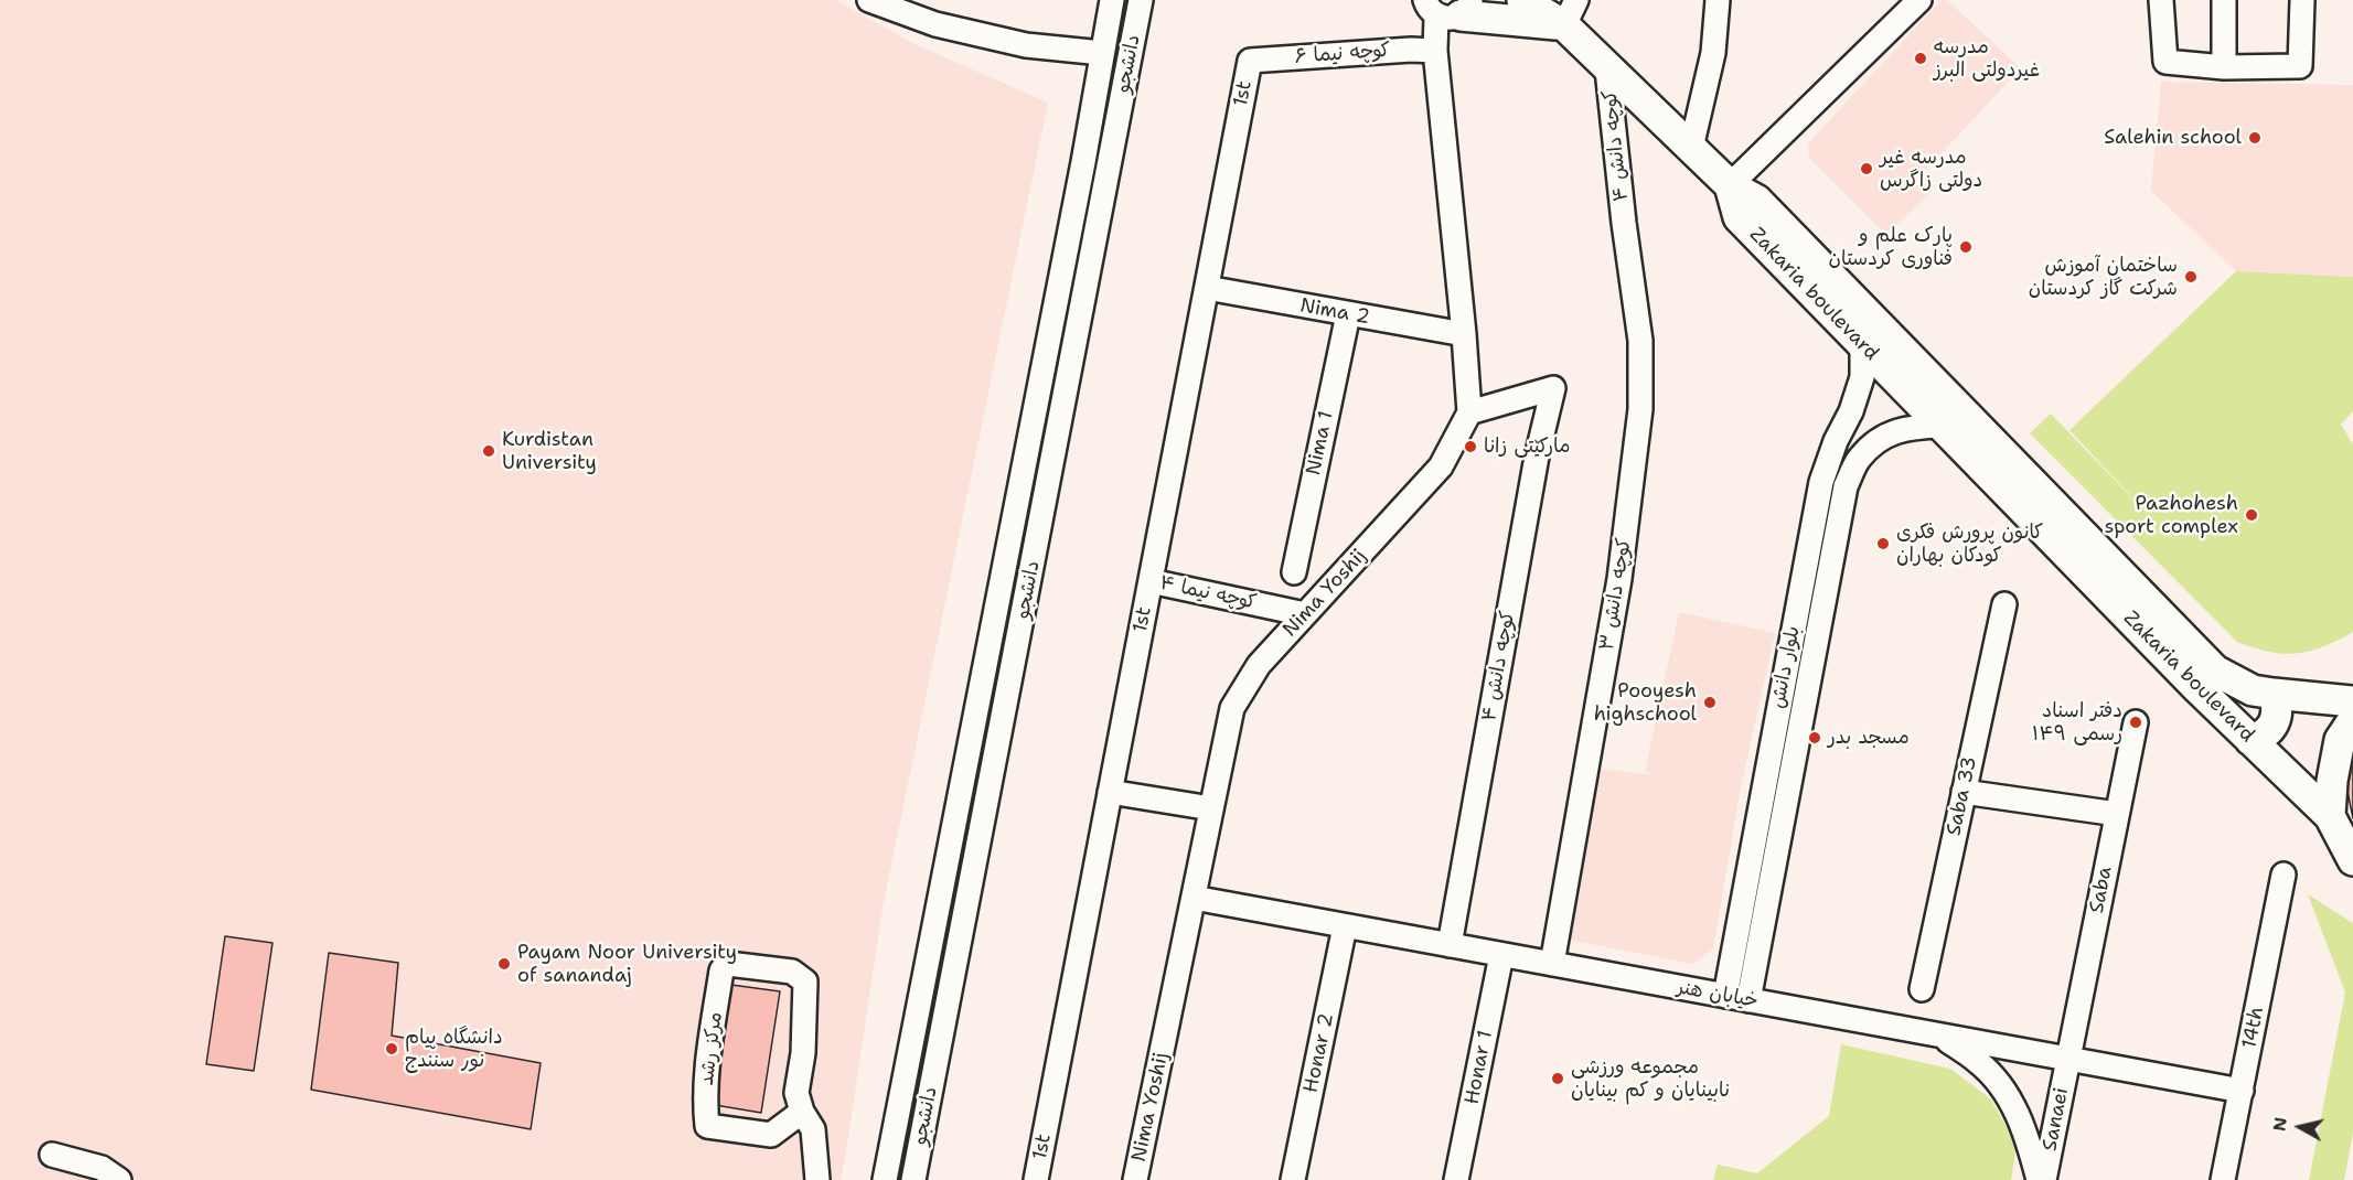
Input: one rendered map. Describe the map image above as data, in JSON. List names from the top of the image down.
{
  "streets": {
    "main road": ["Zakaria boulevard"],
    "street": [
      "کوچه نیما ۶",
      "دانشجو",
      "1st",
      "کوچه دانش ۴",
      "Nima 2",
      "Nima 1",
      "کوچه نیما ۴",
      "Nima Yoshij",
      "کوچه دانش ۳",
      "بلوار دانش",
      "Saba 33",
      "Saba",
      "خیابان هنر",
      "14th",
      "مرکز رشد",
      "Honar 2",
      "Honar 1",
      "Sanaei"
    ]
  },
  "crossings": [
    ["کوچه نیما ۶", "1st"],
    ["1st", "Nima 2"],
    ["1st", "کوچه نیما ۴"],
    ["کوچه دانش ۴", "Nima Yoshij"],
    ["کوچه دانش ۴", "کوچه دانش ۳"],
    ["کوچه دانش ۴", "خیابان هنر"],
    ["Zakaria boulevard", "بلوار دانش"],
    ["Nima 2", "Nima 1"],
    ["کوچه نیما ۴", "Nima Yoshij"],
    ["Nima Yoshij", "خیابان هنر"],
    ["کوچه دانش ۳", "خیابان هنر"],
    ["بلوار دانش", "خیابان هنر"],
    ["Saba", "خیابان هنر"],
    ["Saba", "Sanaei"],
    ["خیابان هنر", "14th"],
    ["خیابان هنر", "Honar 2"],
    ["خیابان هنر", "Honar 1"],
    ["خیابان هنر", "Sanaei"]
  ],
  "places": [
    "مدرسه غیردولتی البرز",
    "Salehin school",
    "مدرسه غیر دولتی زاگرس",
    "پارک علم و فناوری کردستان",
    "ساختمان آموزش شرکت گاز کردستان",
    "مارکێتی زانا",
    "Kurdistan University",
    "Pazhohesh sport complex",
    "کانون پرورش فکری کودکان بهاران",
    "Pooyesh highschool",
    "دفتر اسناد رسمی ۱۴۹",
    "مسجد بدر",
    "Payam Noor University of sanandaj",
    "دانشگاه پیام نور سنندج",
    "مجموعه ورزشی نابینایان و کم بینایان"
  ],
  "north": "left"
}
